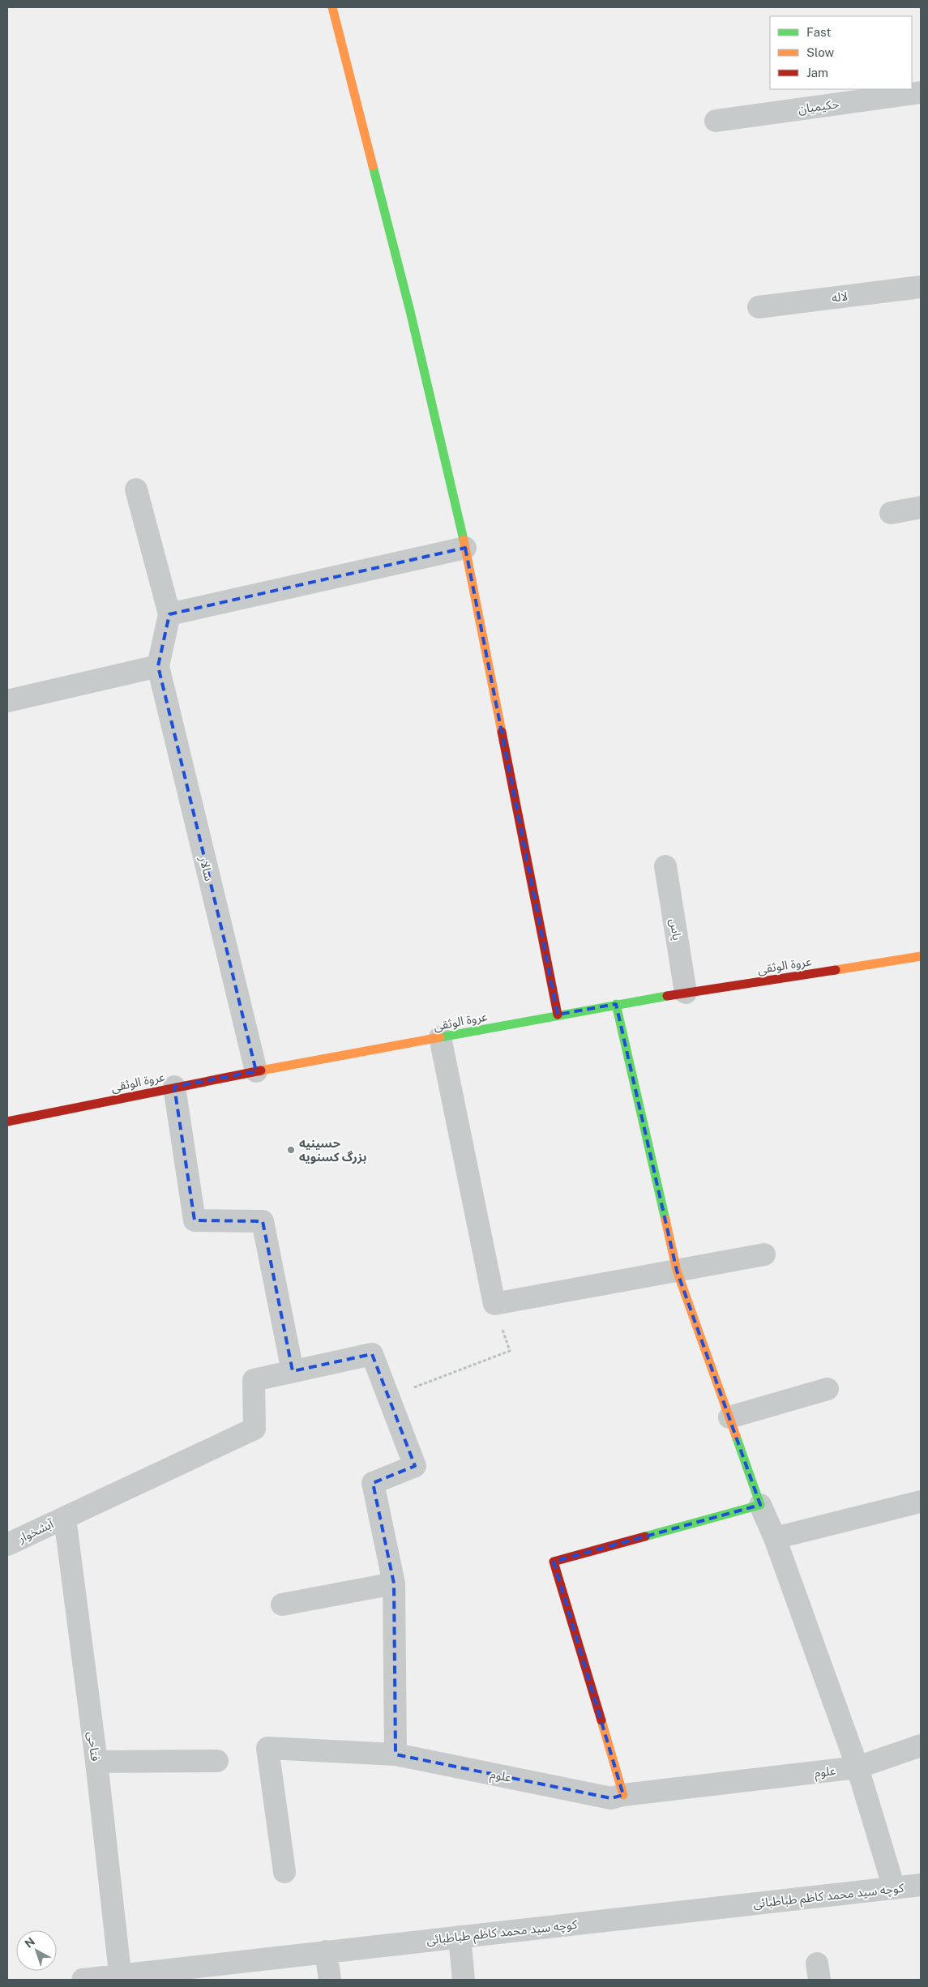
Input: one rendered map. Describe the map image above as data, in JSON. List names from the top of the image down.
{
  "streets": {
    "street": [
      "حکیمیان",
      "لاله",
      "سالار",
      "یاس",
      "عروة الوثقی",
      "آبشخوار",
      "فتاحی",
      "علوم",
      "کوچه سید محمد کاظم طباطبائی"
    ]
  },
  "crossings": [
    ["سالار", "عروة الوثقی"],
    ["یاس", "عروة الوثقی"],
    ["آبشخوار", "فتاحی"],
    ["فتاحی", "کوچه سید محمد کاظم طباطبائی"]
  ],
  "places": ["حسینیه بزرگ کسنویه"],
  "legend": ["Fast", "Slow", "Jam"],
  "north": "top left"
}
